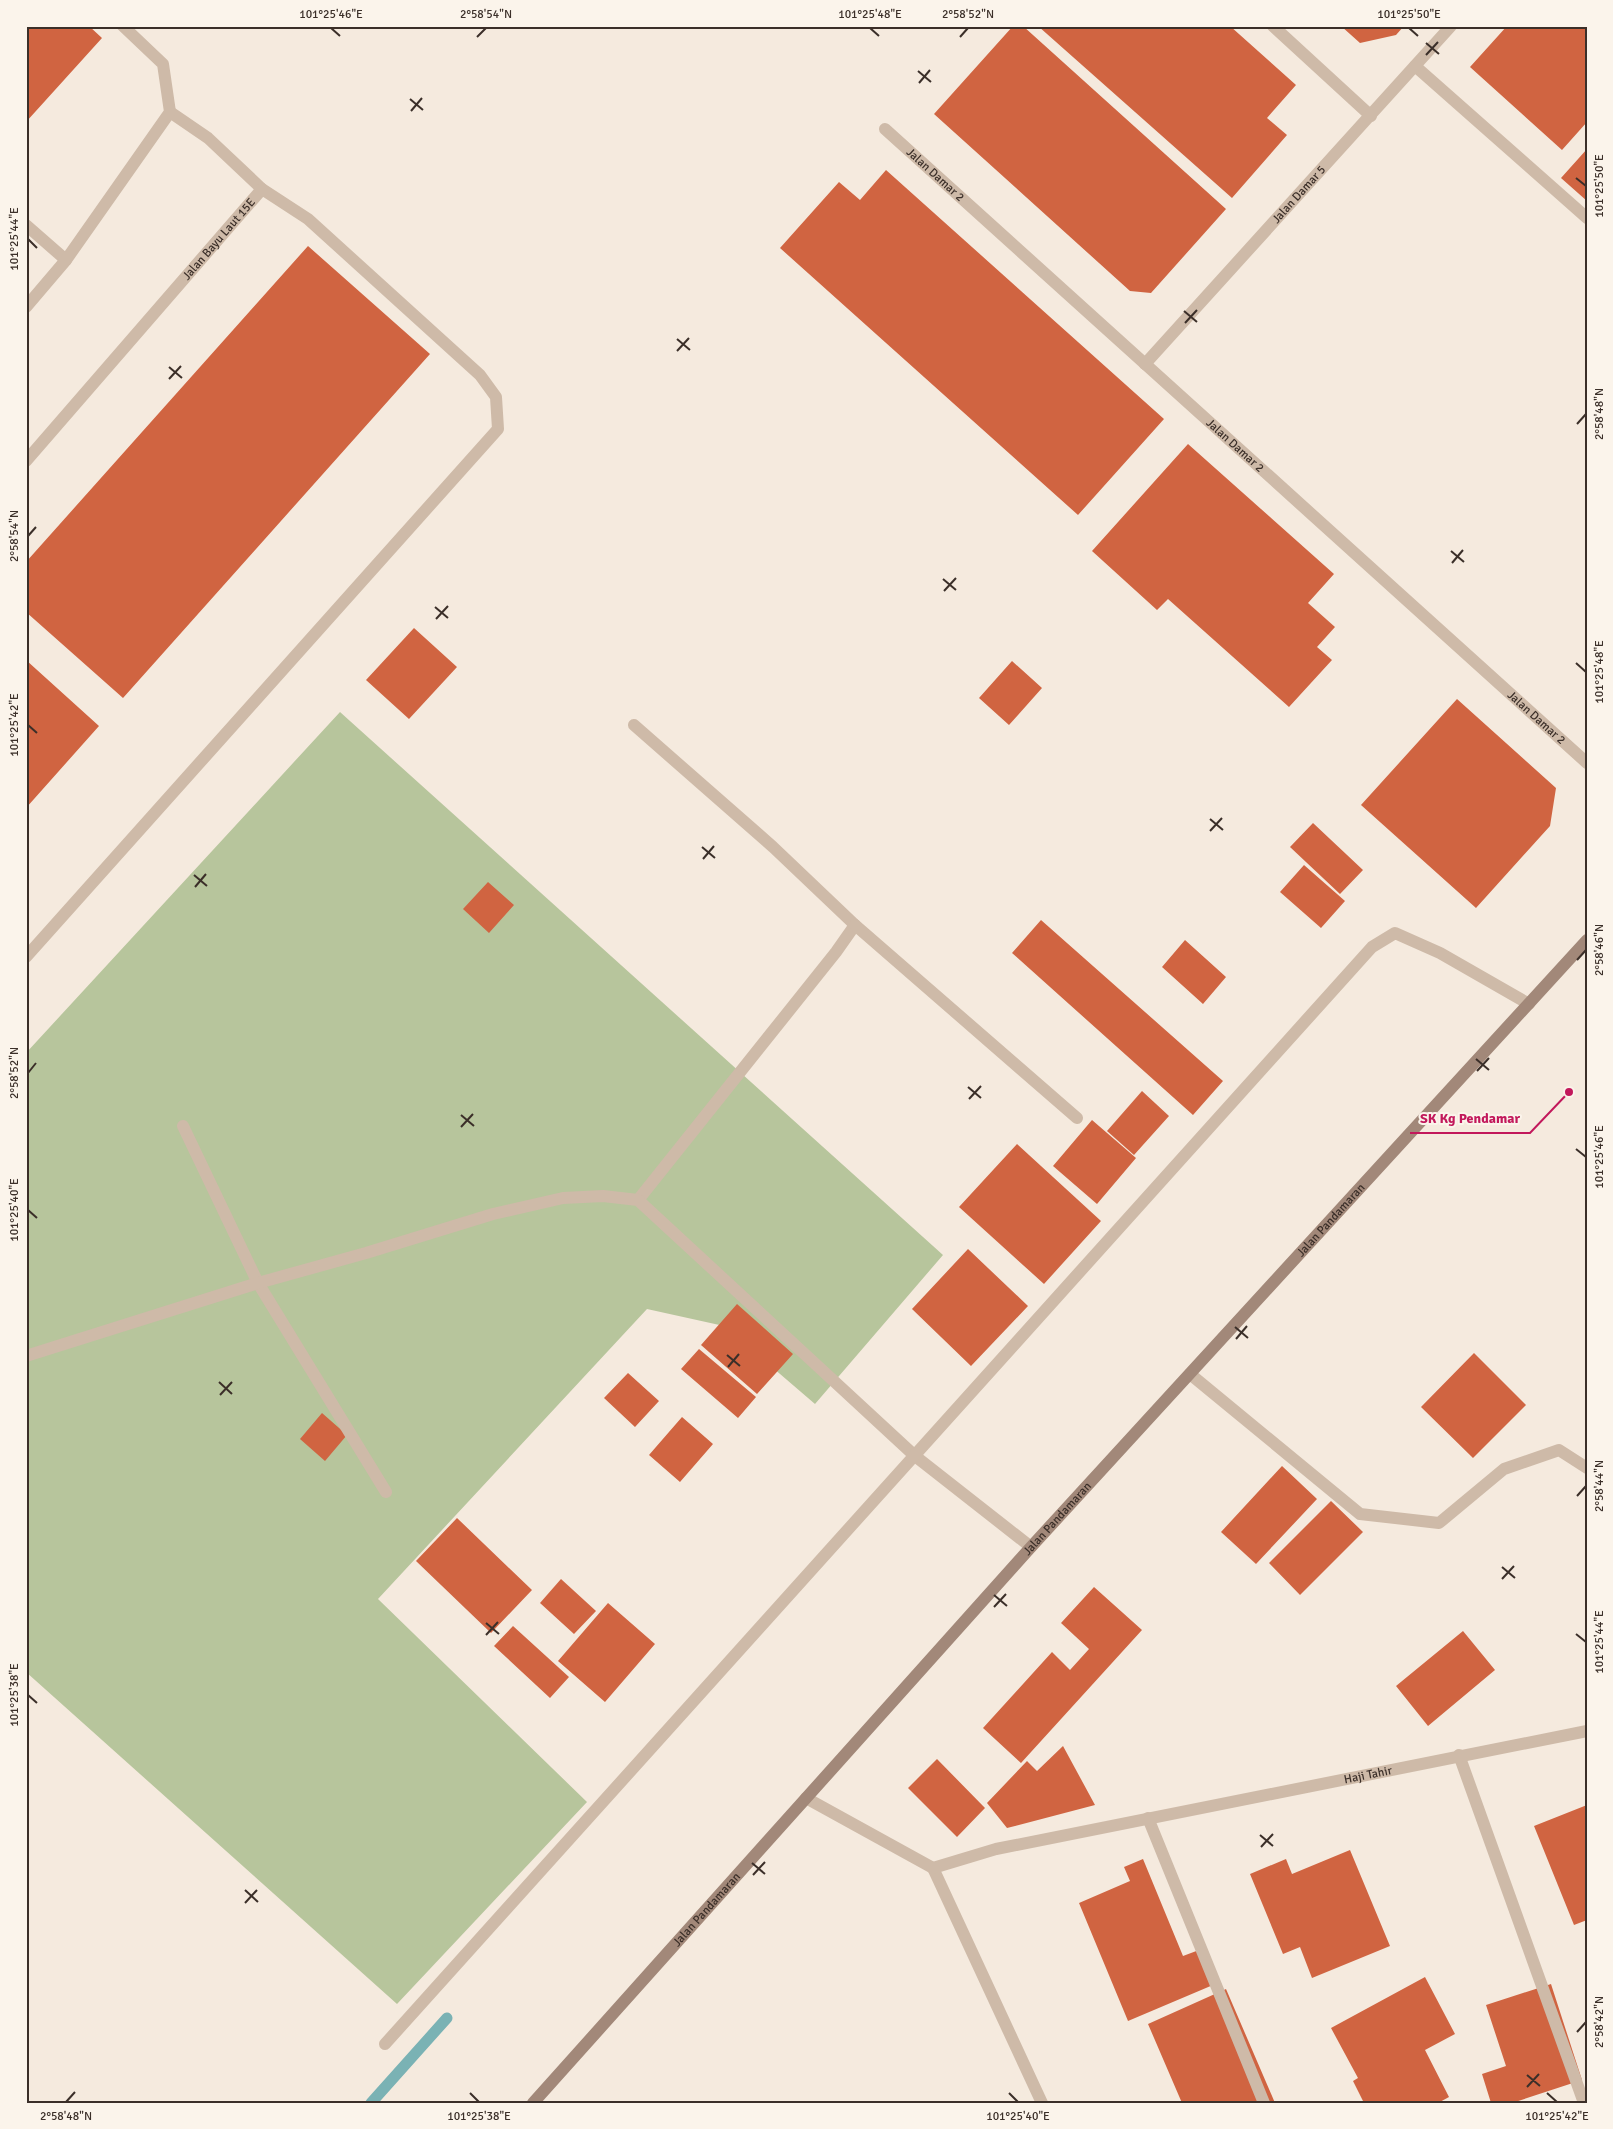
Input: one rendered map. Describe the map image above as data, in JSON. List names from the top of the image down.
{
  "streets": {
    "main road": ["Jalan Pandamaran"],
    "street": [
      "Jalan Damar 2",
      "Jalan Damar 5",
      "Jalan Bayu Laut 15E",
      "Haji Tahir"
    ]
  },
  "crossings": [
    ["Jalan Damar 2", "Jalan Damar 5"]
  ],
  "places": ["SK Kg Pendamar"],
  "coordinates": [
    "101°25'46\"E",
    "2°58'54\"N",
    "101°25'48\"E",
    "2°58'52\"N",
    "101°25'50\"E",
    "101°25'44\"E",
    "2°58'48\"N",
    "101°25'42\"E",
    "2°58'46\"N",
    "101°25'40\"E",
    "2°58'44\"N",
    "101°25'38\"E",
    "2°58'42\"N"
  ]
}
